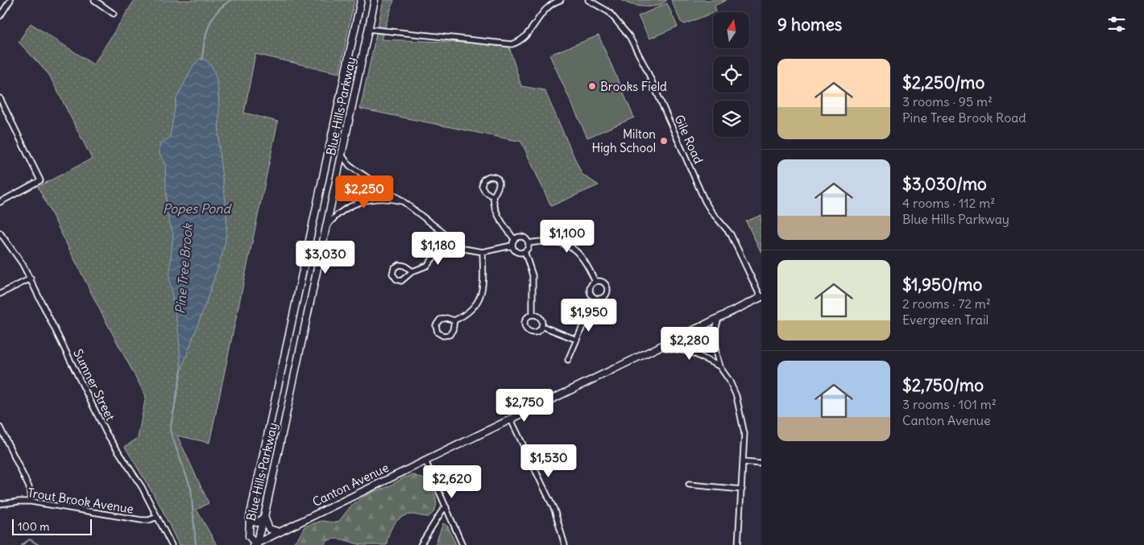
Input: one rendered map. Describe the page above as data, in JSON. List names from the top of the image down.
{
  "streets": {
    "main road": ["Blue Hills Parkway", "Canton Avenue"],
    "street": ["Gile Road", "Sumner Street", "Trout Brook Avenue"]
  },
  "crossings": [
    ["Blue Hills Parkway", "Canton Avenue"],
    ["Gile Road", "Canton Avenue"],
    ["Sumner Street", "Trout Brook Avenue"]
  ],
  "water": ["Popes Pond", "Pine Tree Brook"],
  "places": ["Brooks Field", "Milton High School"],
  "scale_bar": "100 m",
  "north": "top",
  "page": {
    "heading": "9 homes",
    "list": [
      {
        "name": "$2,250/mo",
        "note": "3 rooms · 95 m² · Pine Tree Brook Road"
      },
      {
        "name": "$3,030/mo",
        "note": "4 rooms · 112 m² · Blue Hills Parkway"
      },
      {
        "name": "$1,950/mo",
        "note": "2 rooms · 72 m² · Evergreen Trail"
      },
      {
        "name": "$2,750/mo",
        "note": "3 rooms · 101 m² · Canton Avenue"
      }
    ],
    "price": [
      "$2,250",
      "$1,100",
      "$1,180",
      "$3,030",
      "$1,950",
      "$2,280",
      "$2,750",
      "$1,530",
      "$2,620"
    ],
    "scale": "100 m"
  }
}
